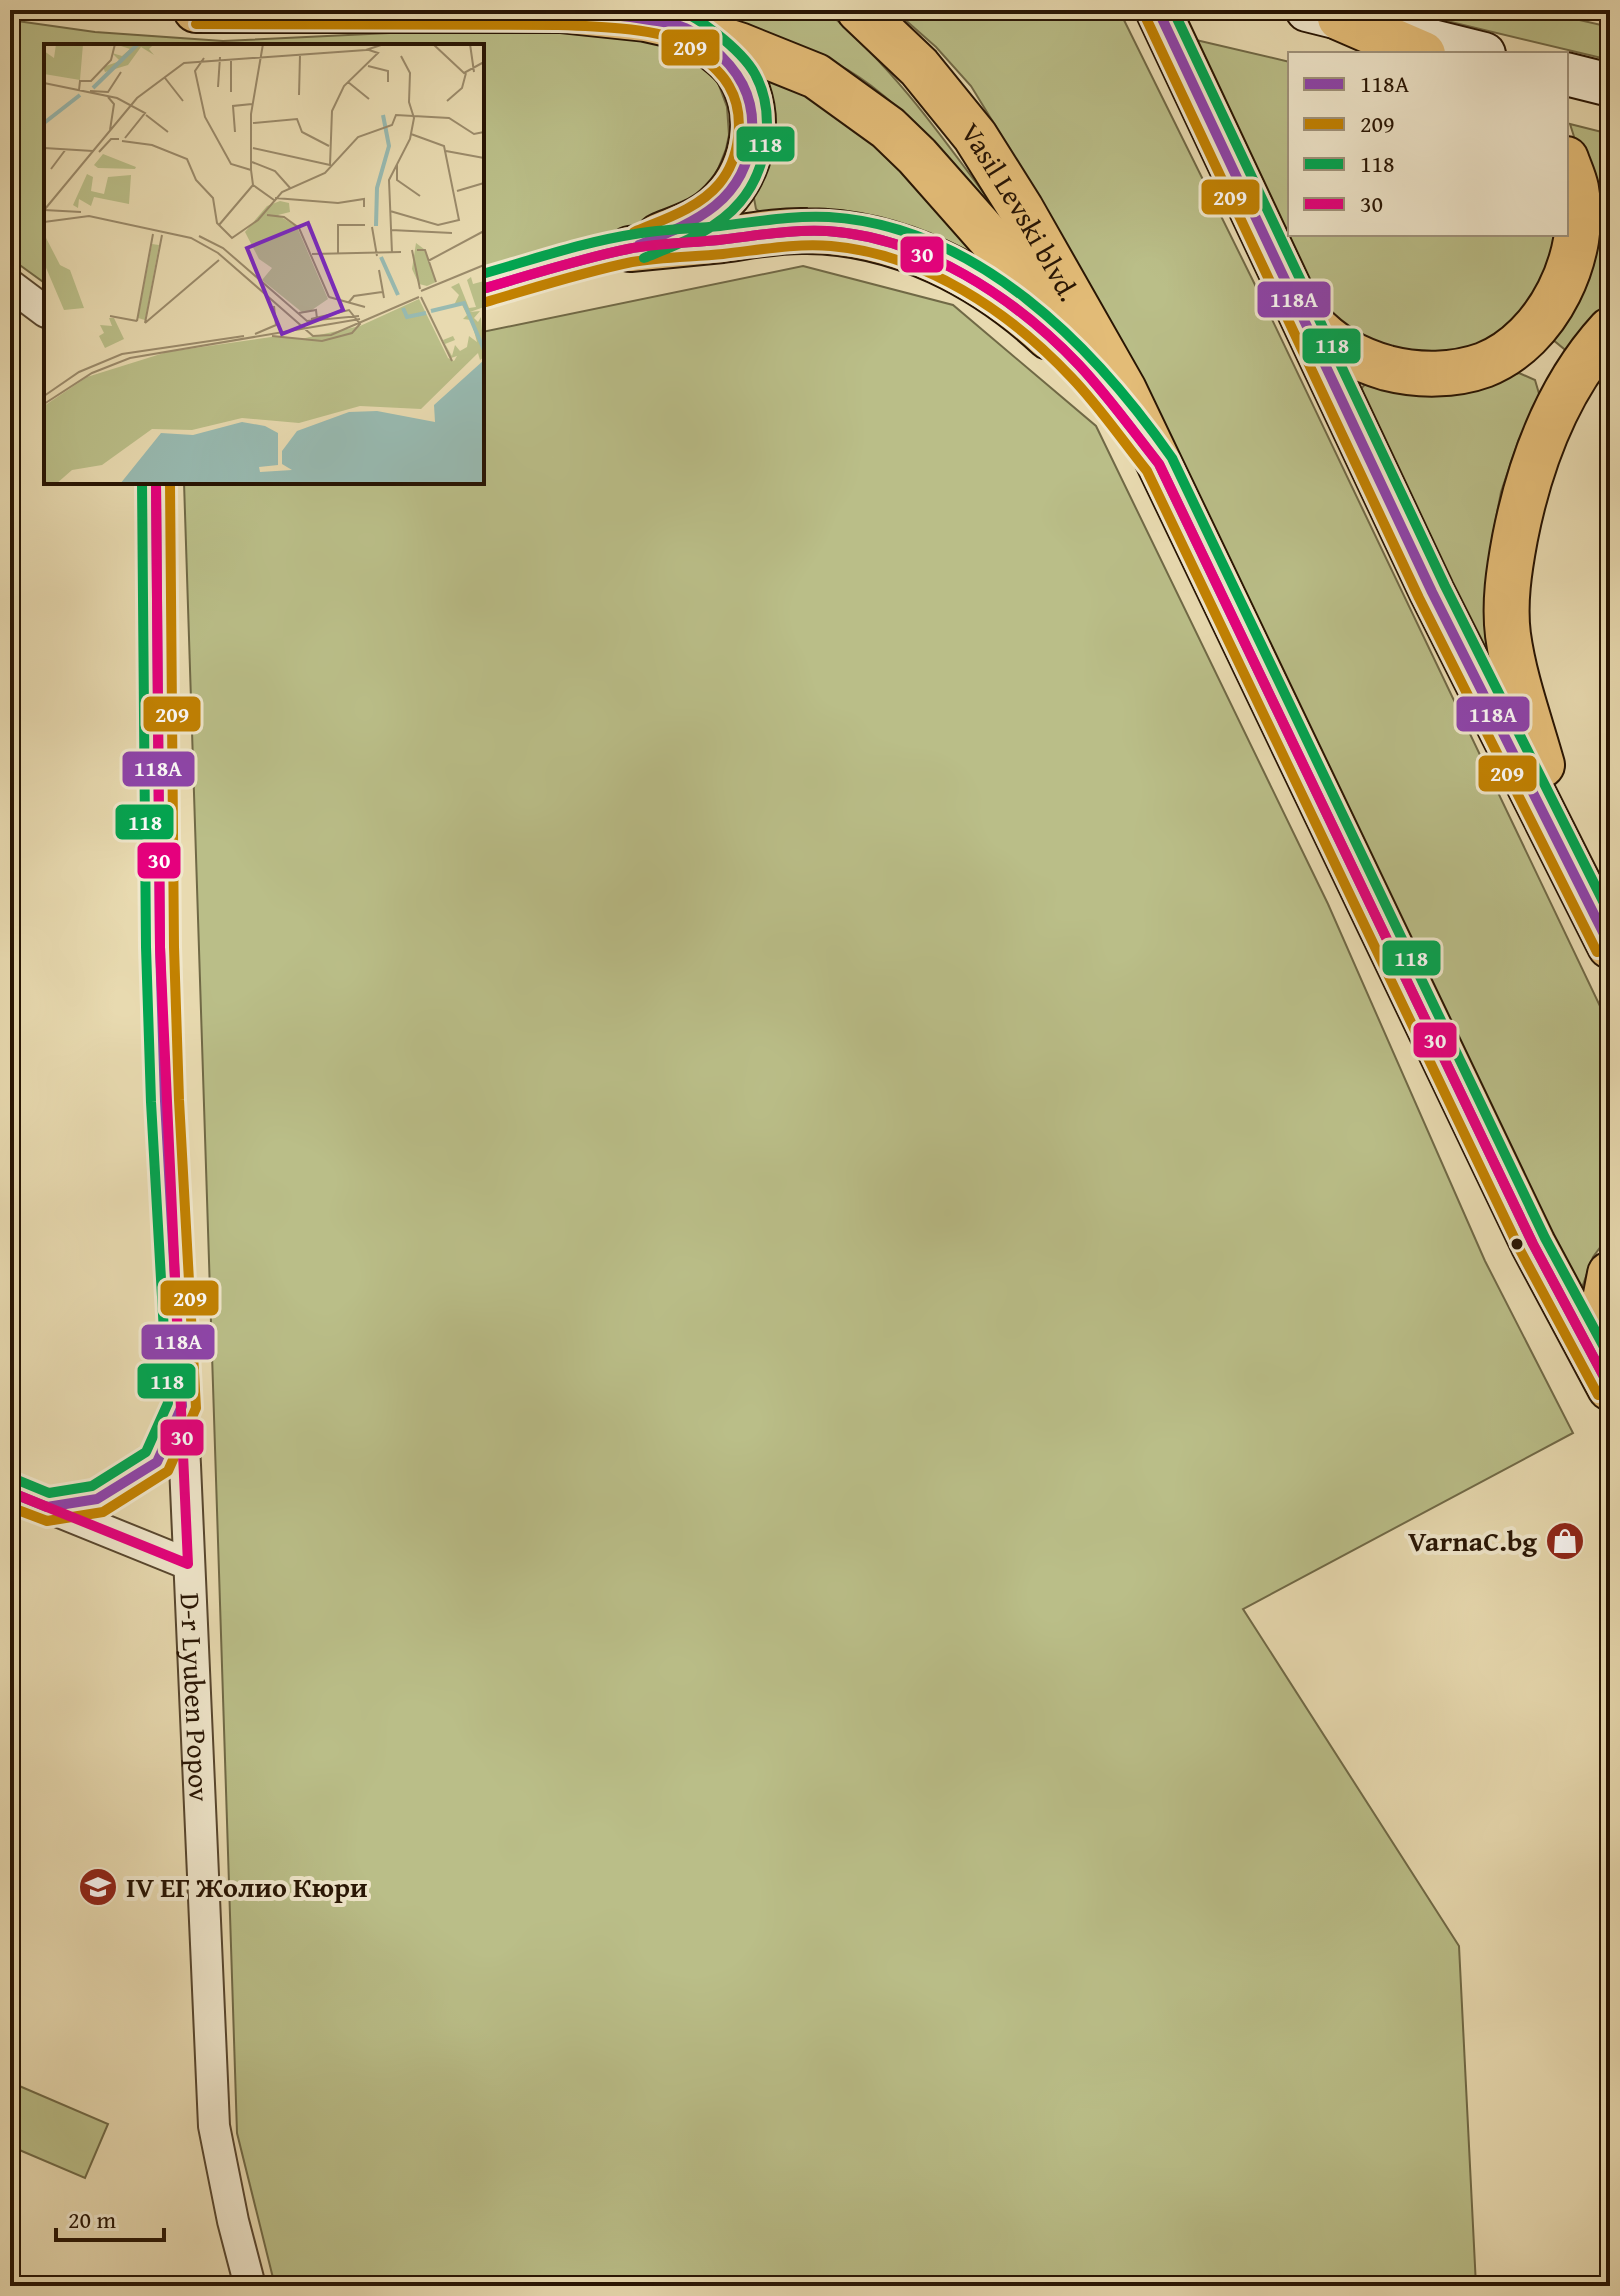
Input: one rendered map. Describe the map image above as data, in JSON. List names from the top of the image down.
{
  "streets": {
    "highway": ["Vasil Levski blvd."],
    "street": ["D-r Lyuben Popov"]
  },
  "places": {
    "shop": ["VarnaC.bg"],
    "school or university": ["IV ЕГ Жолио Кюри"]
  },
  "lines": [
    "transit line 118А",
    "transit line 118",
    "transit line 209",
    "transit line 30"
  ],
  "legend": [
    "118А",
    "209",
    "118",
    "30"
  ],
  "scale_bar": "20 m"
}
